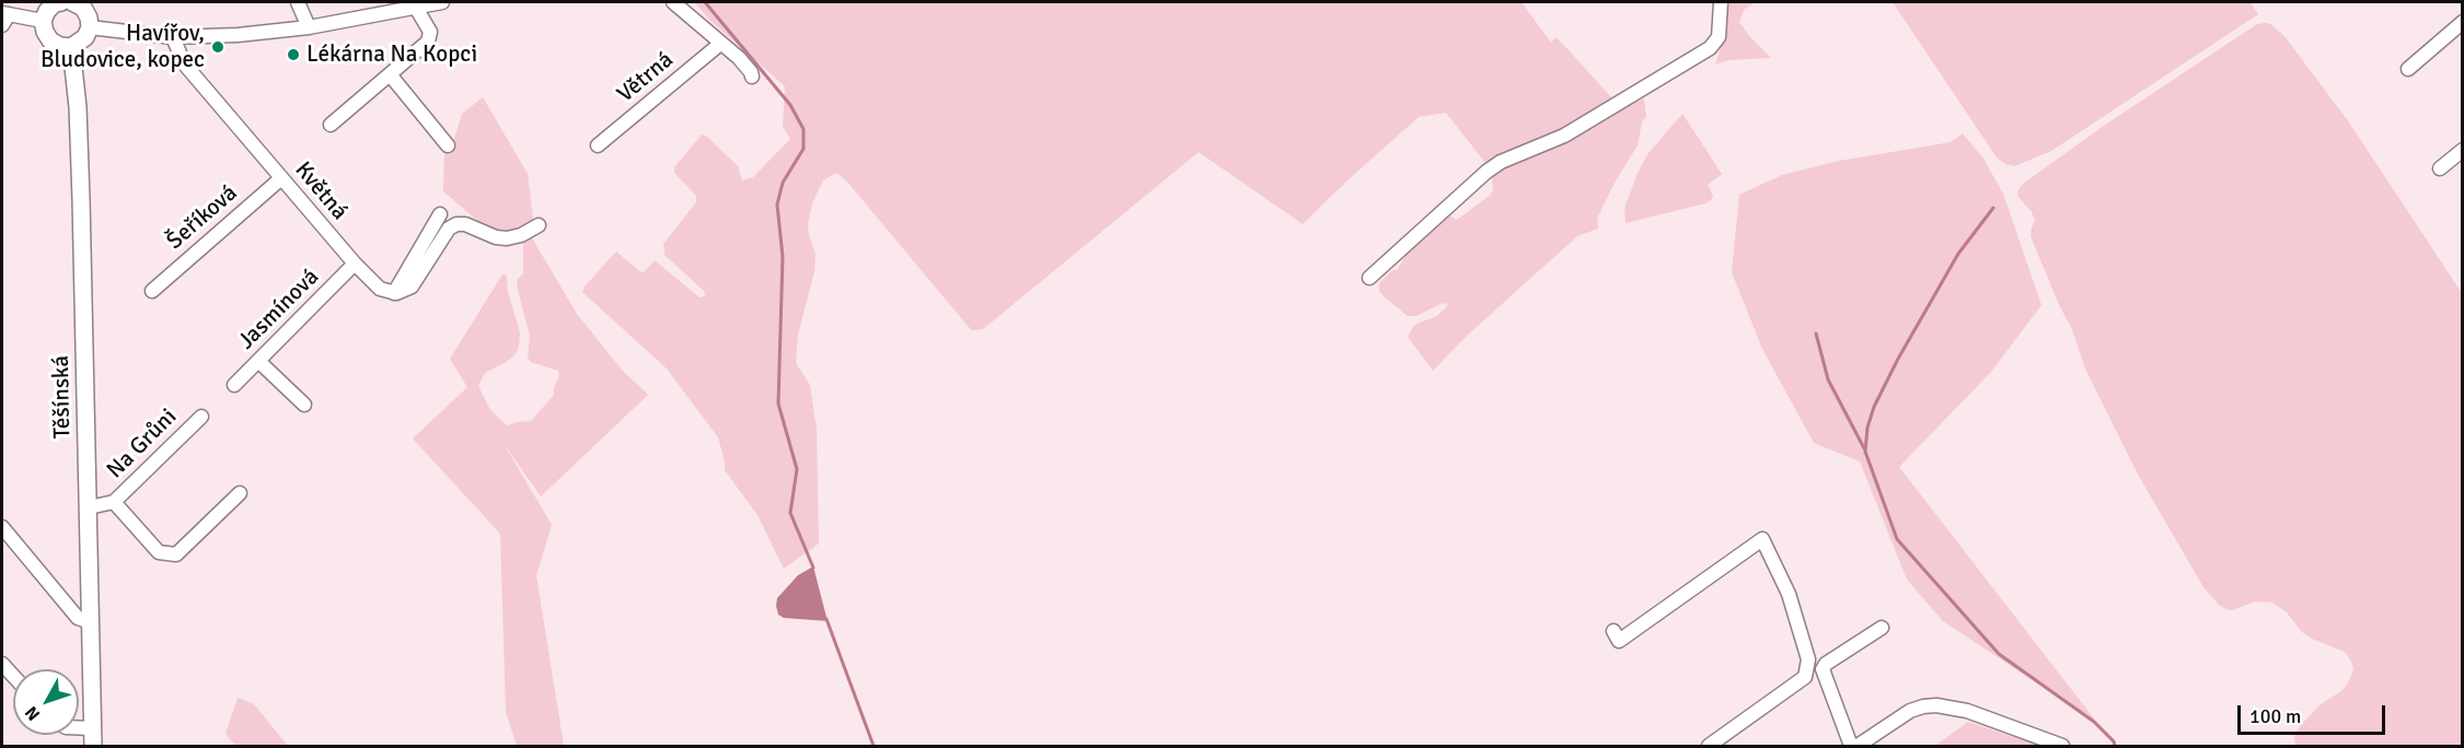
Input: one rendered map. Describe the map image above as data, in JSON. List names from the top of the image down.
{
  "streets": {
    "main road": ["Těšínská"],
    "street": [
      "Větrná",
      "Květná",
      "Šeříková",
      "Jasmínová",
      "Na Grůni"
    ]
  },
  "crossings": [
    ["Květná", "Šeříková"],
    ["Květná", "Jasmínová"],
    ["Těšínská", "Na Grůni"]
  ],
  "places": ["Havířov, Bludovice, kopec", "Lékárna Na Kopci"],
  "scale_bar": "100 m",
  "north": "bottom left"
}
